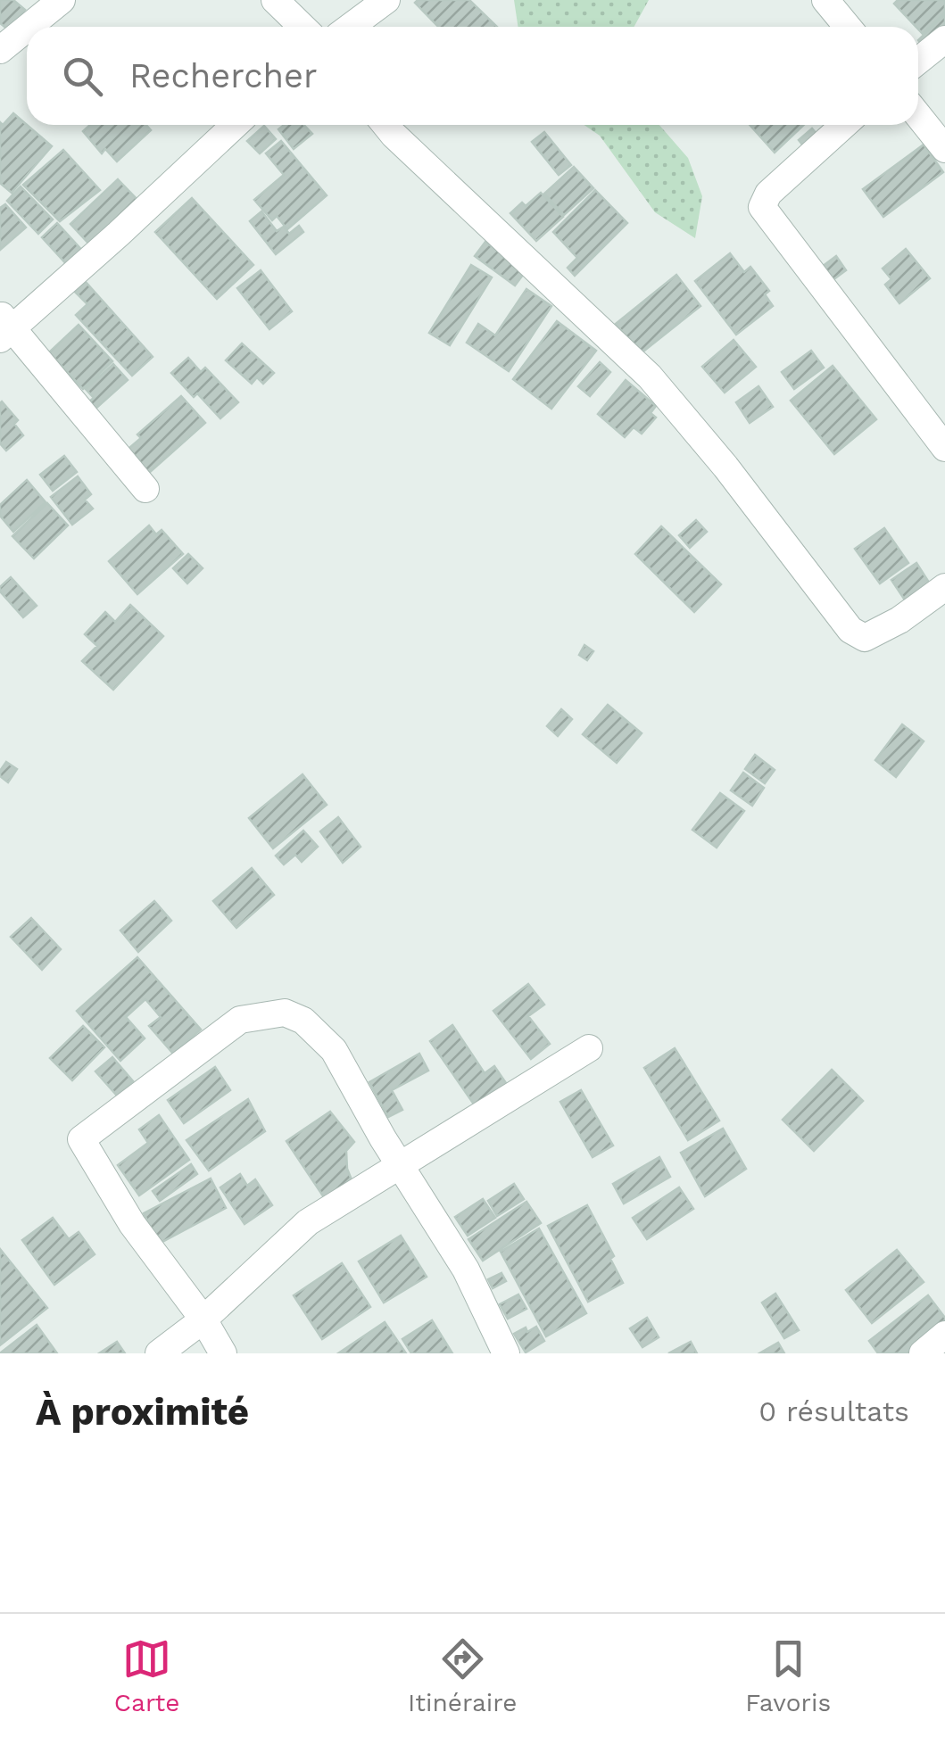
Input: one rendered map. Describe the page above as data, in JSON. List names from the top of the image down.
{
  "page": {
    "search": "Rechercher",
    "heading": ["À proximité", "0 résultats"],
    "nav": ["Carte", "Itinéraire", "Favoris"]
  }
}
